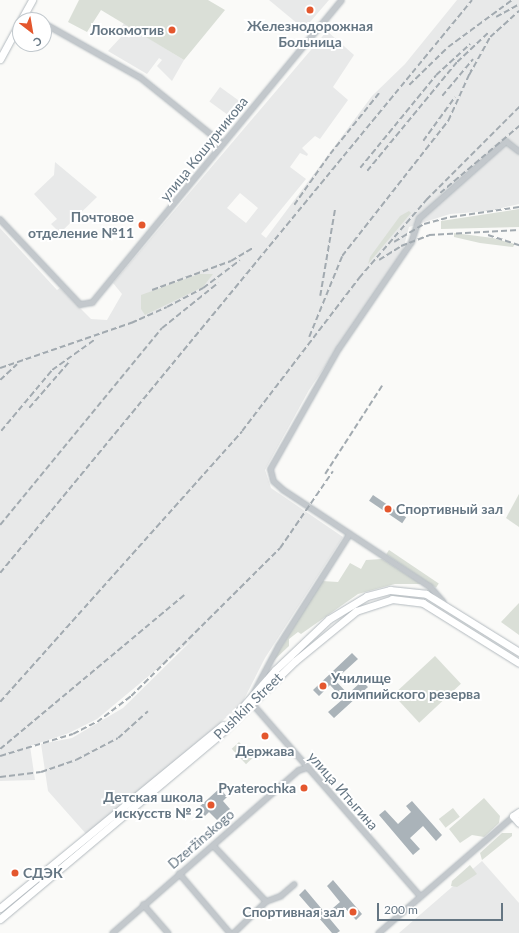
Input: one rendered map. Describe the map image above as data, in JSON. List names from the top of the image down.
{
  "streets": {
    "main road": ["Pushkin Street"],
    "street": ["улица Кошурникова", "улица Итыгина", "Dzeržinskogo"]
  },
  "crossings": [
    ["Pushkin Street", "улица Итыгина"],
    ["улица Итыгина", "Dzeržinskogo"]
  ],
  "places": [
    "Железнодорожная Больница",
    "Локомотив",
    "Почтовое отделение №11",
    "Спортивный зал",
    "Училище олимпийского резерва",
    "Держава",
    "Pyaterochka",
    "Детская школа искусств № 2",
    "СДЭК",
    "Спортивная зал"
  ],
  "scale_bar": "200 m",
  "north": "bottom right"
}
